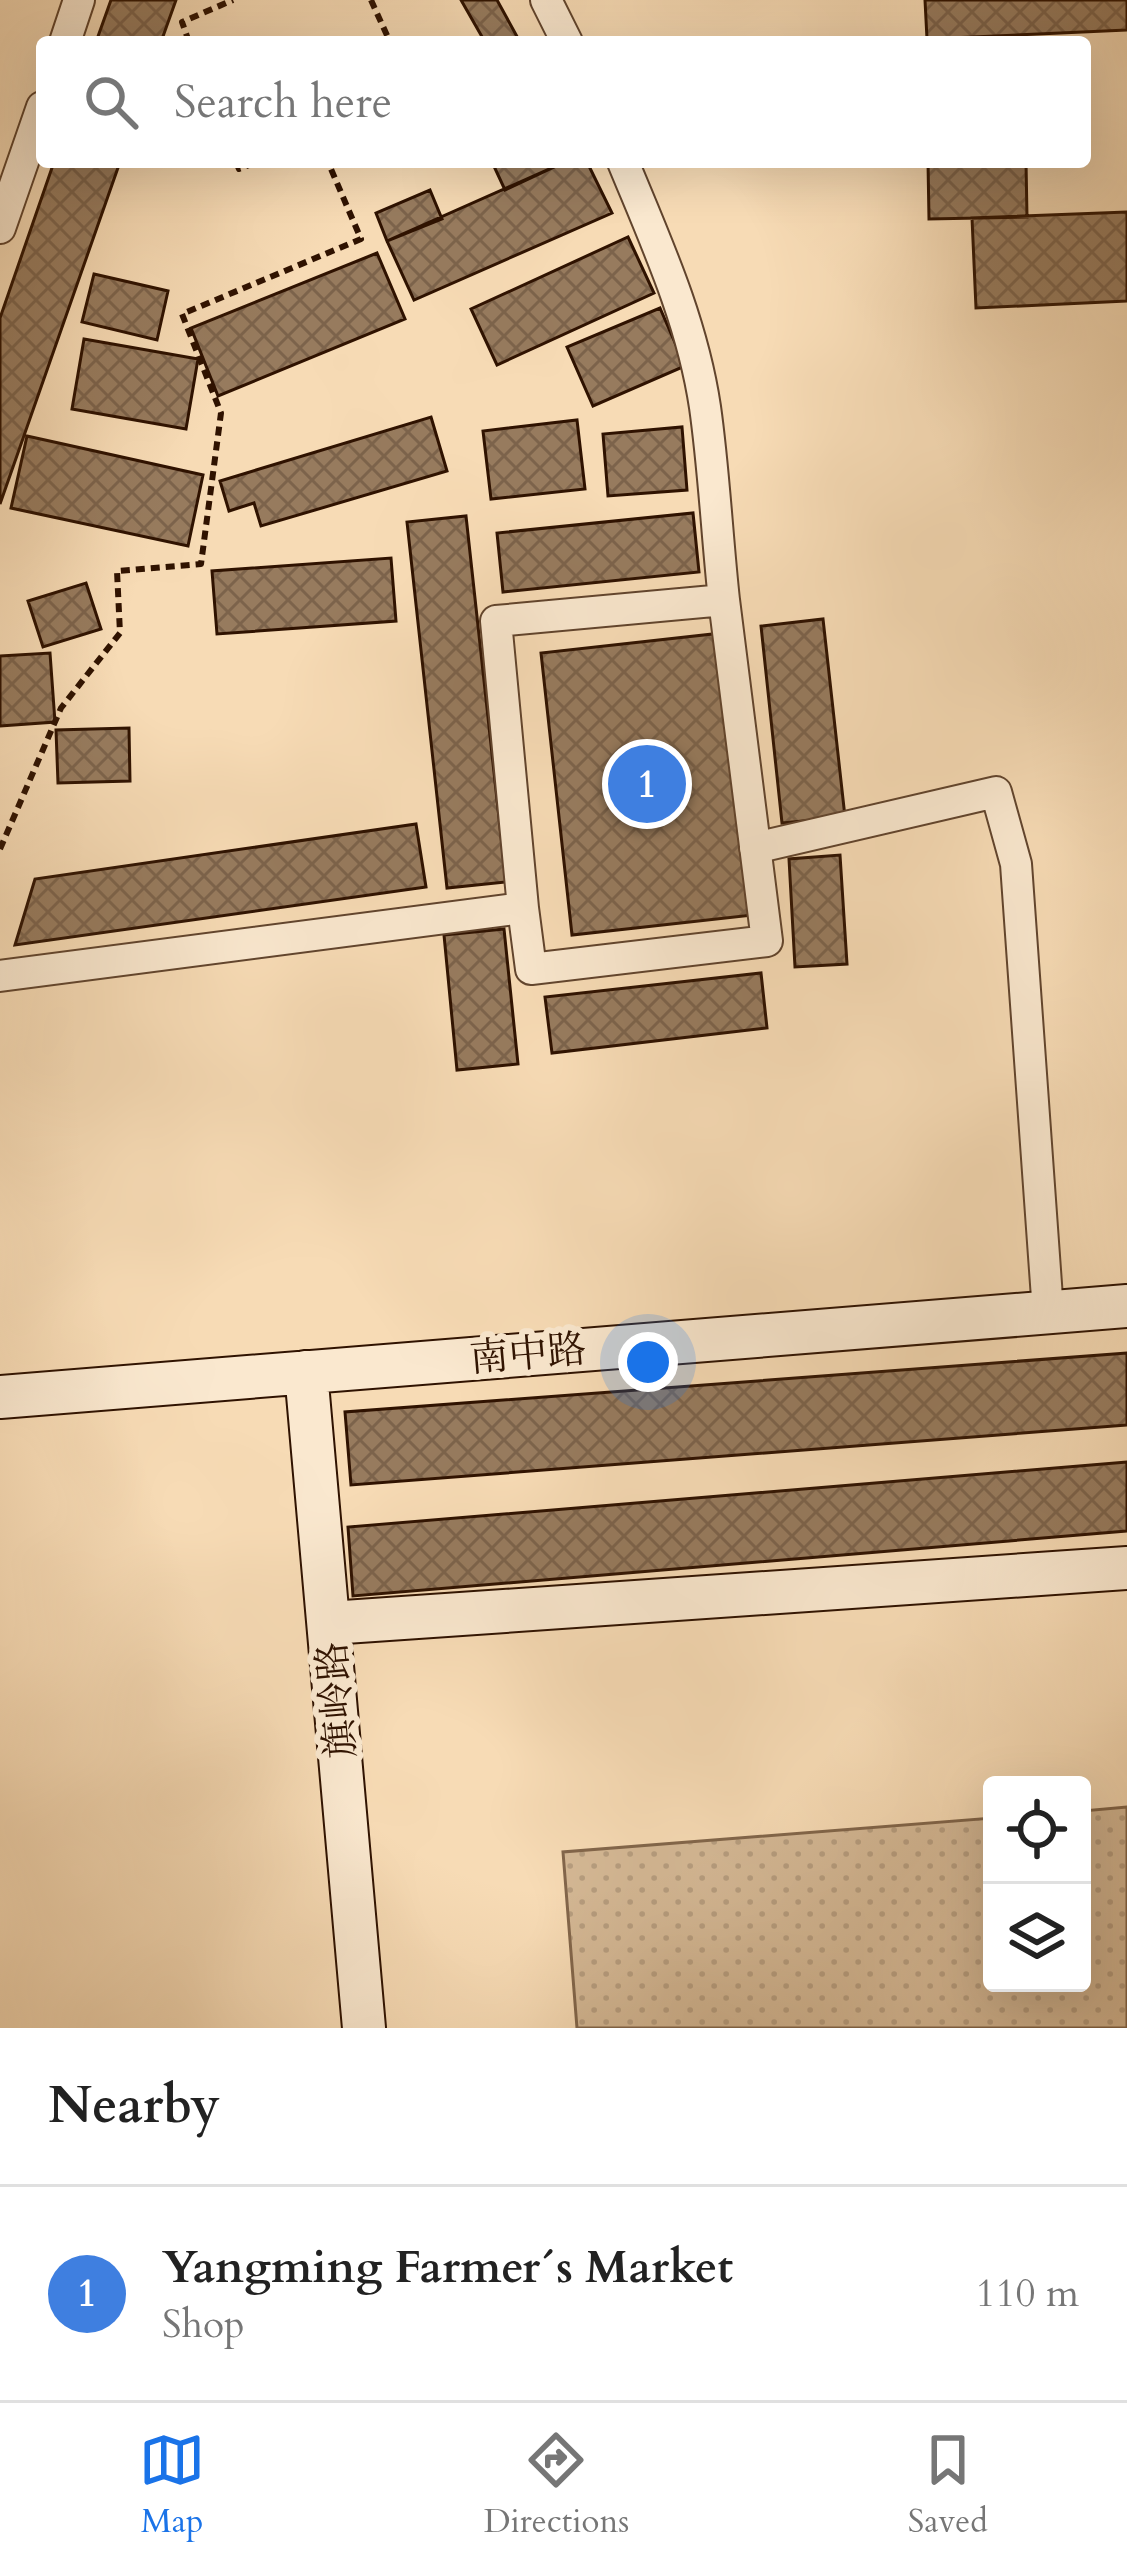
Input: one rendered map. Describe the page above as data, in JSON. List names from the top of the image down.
{
  "streets": {
    "street": ["南中路", "旗岭路"]
  },
  "crossings": [
    ["南中路", "旗岭路"]
  ],
  "page": {
    "search": "Search here",
    "pins": "1",
    "heading": "Nearby",
    "list": [
      {
        "mark": "1",
        "name": "Yangming Farmer´s Market",
        "note": "Shop",
        "value": "110 m"
      }
    ],
    "nav": ["Map", "Directions", "Saved"]
  }
}
